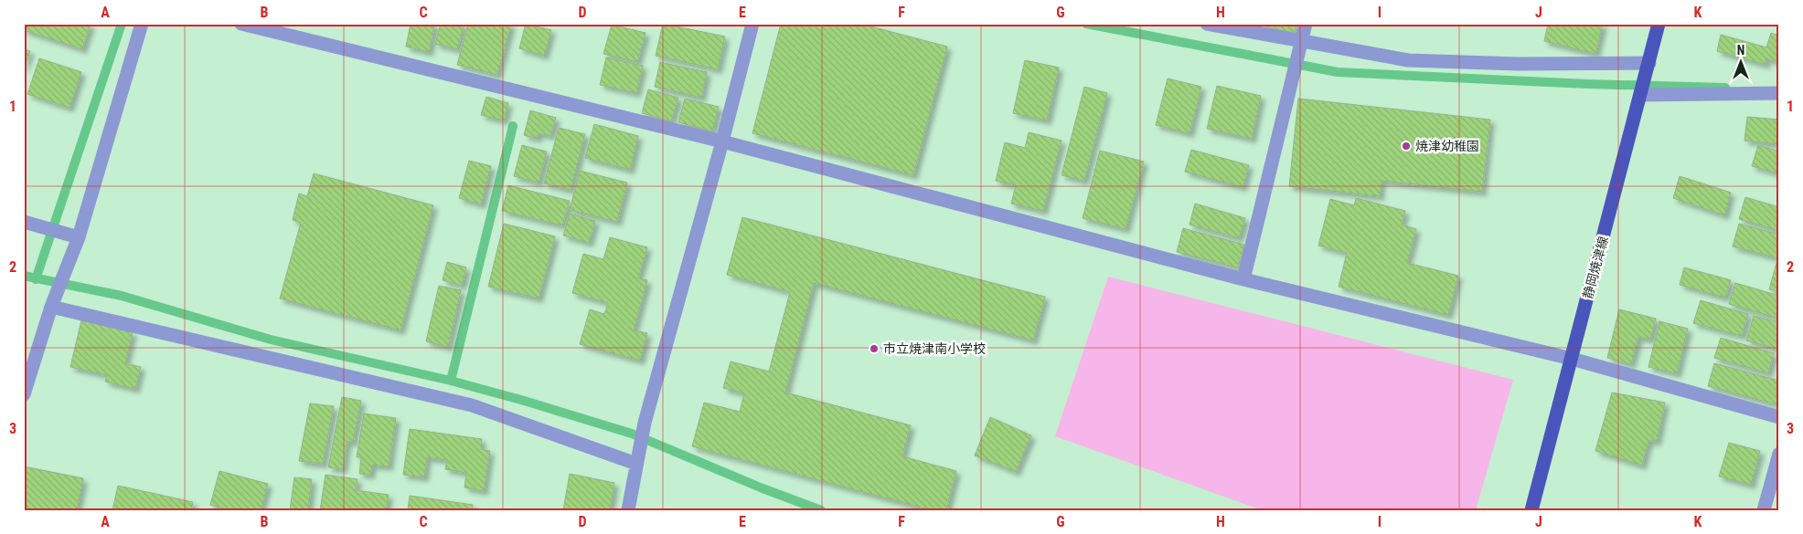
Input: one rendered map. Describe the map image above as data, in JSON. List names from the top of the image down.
{
  "streets": {
    "main road": ["静岡焼津線"]
  },
  "places": ["焼津幼稚園", "市立焼津南小学校"],
  "north": "top",
  "grid": {
    "columns": [
      "A",
      "B",
      "C",
      "D",
      "E",
      "F",
      "G",
      "H",
      "I",
      "J",
      "K"
    ],
    "rows": ["1", "2", "3"]
  }
}
